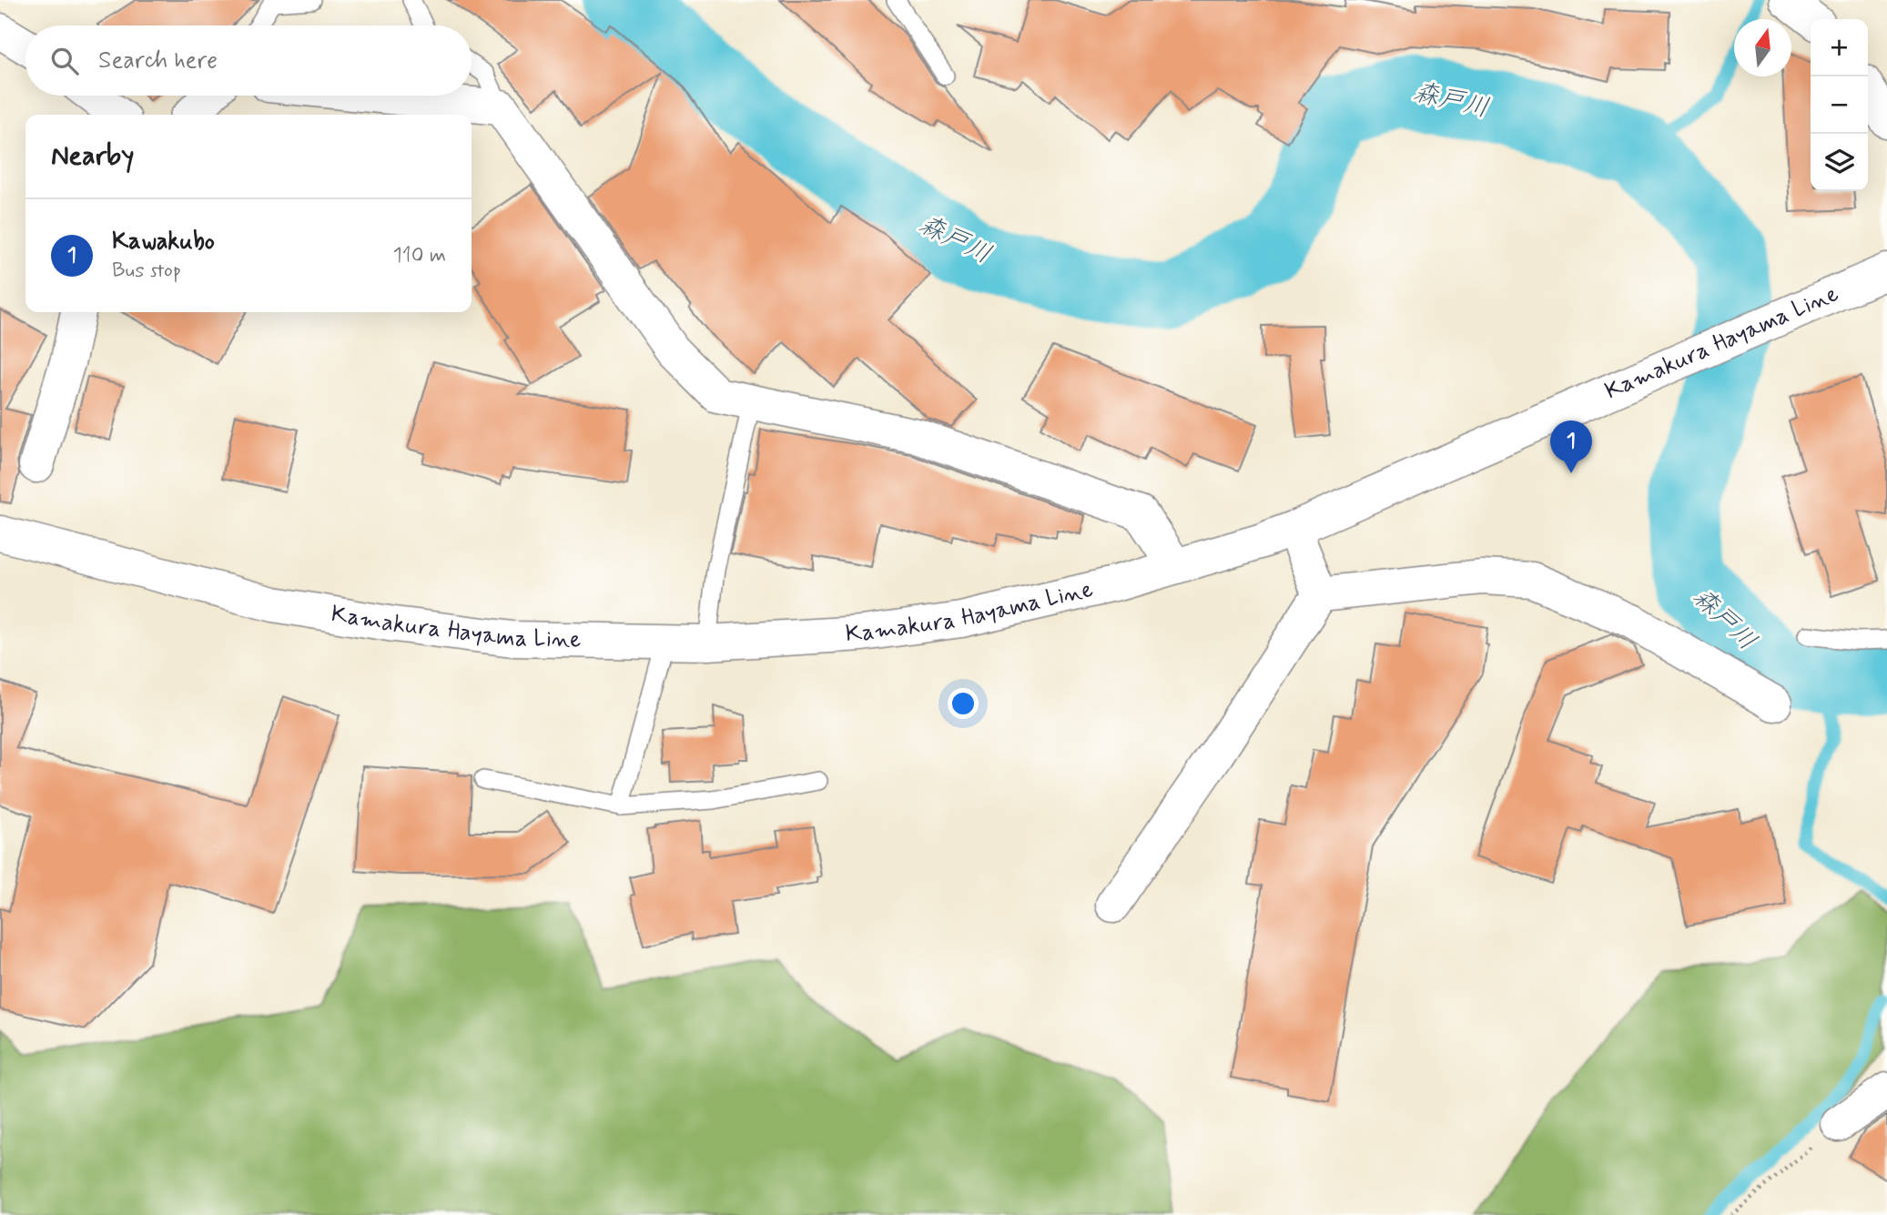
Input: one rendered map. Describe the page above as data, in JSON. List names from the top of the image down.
{
  "streets": {
    "street": ["Kamakura Hayama Line"]
  },
  "water": ["森戸川"],
  "north": "top",
  "page": {
    "map_buttons": ["+", "−"],
    "search": "Search here",
    "heading": "Nearby",
    "list": [
      {
        "mark": "1",
        "name": "Kawakubo",
        "note": "Bus stop",
        "value": "110 m"
      }
    ],
    "pins": "1"
  }
}
